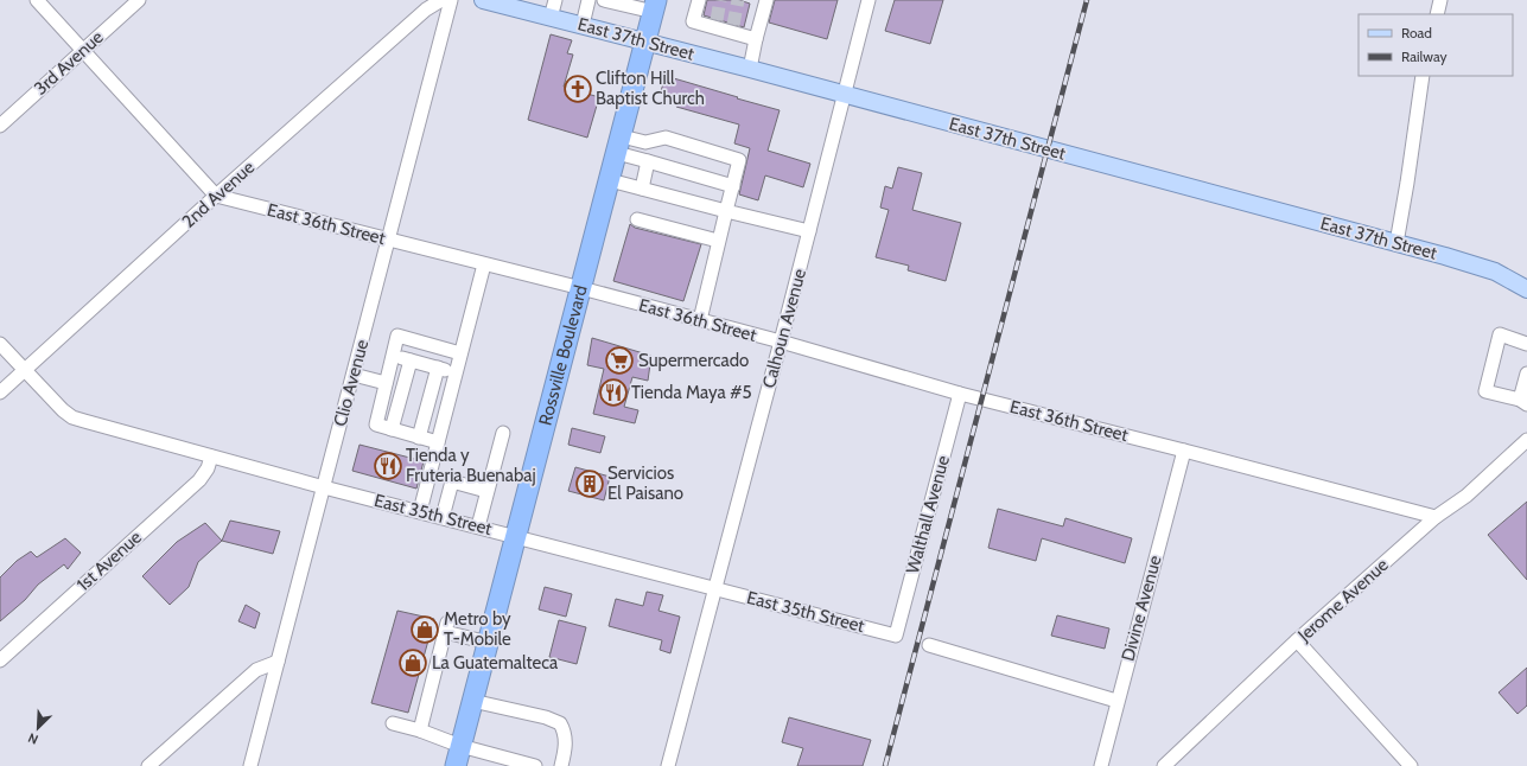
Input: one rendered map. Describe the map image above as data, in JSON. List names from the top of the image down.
{
  "streets": {
    "highway": ["Rossville Boulevard"],
    "main road": ["East 37th Street"],
    "street": [
      "3rd Avenue",
      "2nd Avenue",
      "East 36th Street",
      "Calhoun Avenue",
      "Clio Avenue",
      "East 35th Street",
      "Walthall Avenue",
      "1st Avenue",
      "Jerome Avenue",
      "Divine Avenue"
    ]
  },
  "crossings": [
    ["East 37th Street", "Calhoun Avenue"],
    ["East 37th Street", "Rossville Boulevard"],
    ["2nd Avenue", "East 36th Street"],
    ["2nd Avenue", "East 35th Street"],
    ["East 36th Street", "Calhoun Avenue"],
    ["East 36th Street", "Rossville Boulevard"],
    ["East 36th Street", "Clio Avenue"],
    ["East 36th Street", "Walthall Avenue"],
    ["East 36th Street", "Jerome Avenue"],
    ["East 36th Street", "Divine Avenue"],
    ["Calhoun Avenue", "East 35th Street"],
    ["Rossville Boulevard", "East 35th Street"],
    ["Clio Avenue", "East 35th Street"],
    ["East 35th Street", "Walthall Avenue"],
    ["East 35th Street", "1st Avenue"]
  ],
  "places": {
    "church": ["Clifton Hill Baptist Church"],
    "supermarket": ["Supermercado"],
    "restaurant": ["Tienda Maya #5", "Tienda y Fruteria Buenabaj"],
    "building": ["Servicios El Paisano"],
    "shop": ["Metro by T-Mobile", "La Guatemalteca"]
  },
  "legend": ["Road", "Railway"],
  "north": "bottom left"
}
